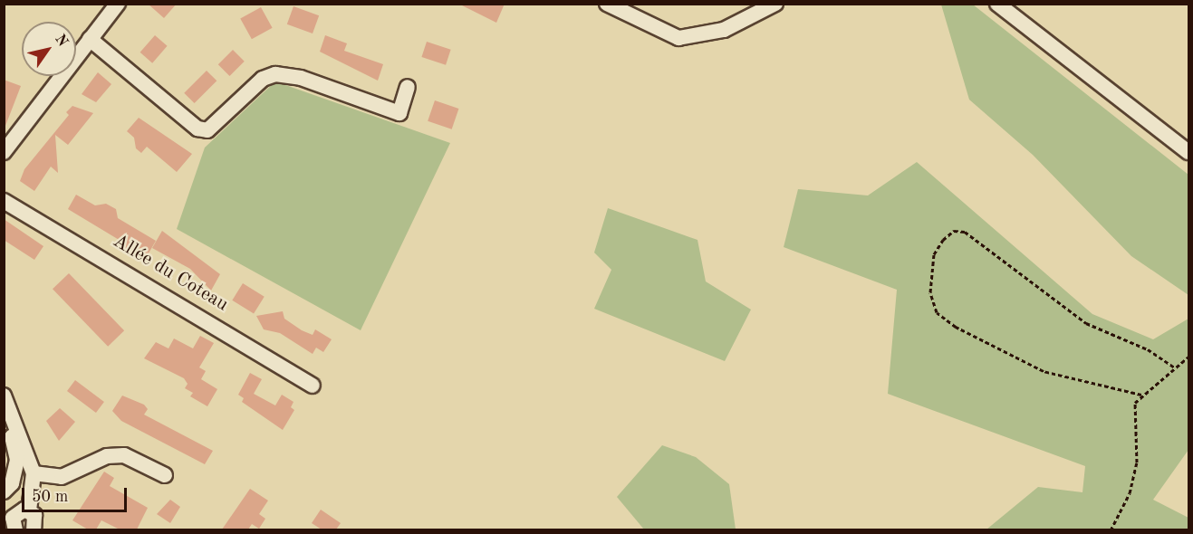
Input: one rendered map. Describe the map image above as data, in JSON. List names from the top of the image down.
{
  "streets": {
    "street": ["Allée du Coteau"]
  },
  "scale_bar": "50 m",
  "north": "top right"
}
